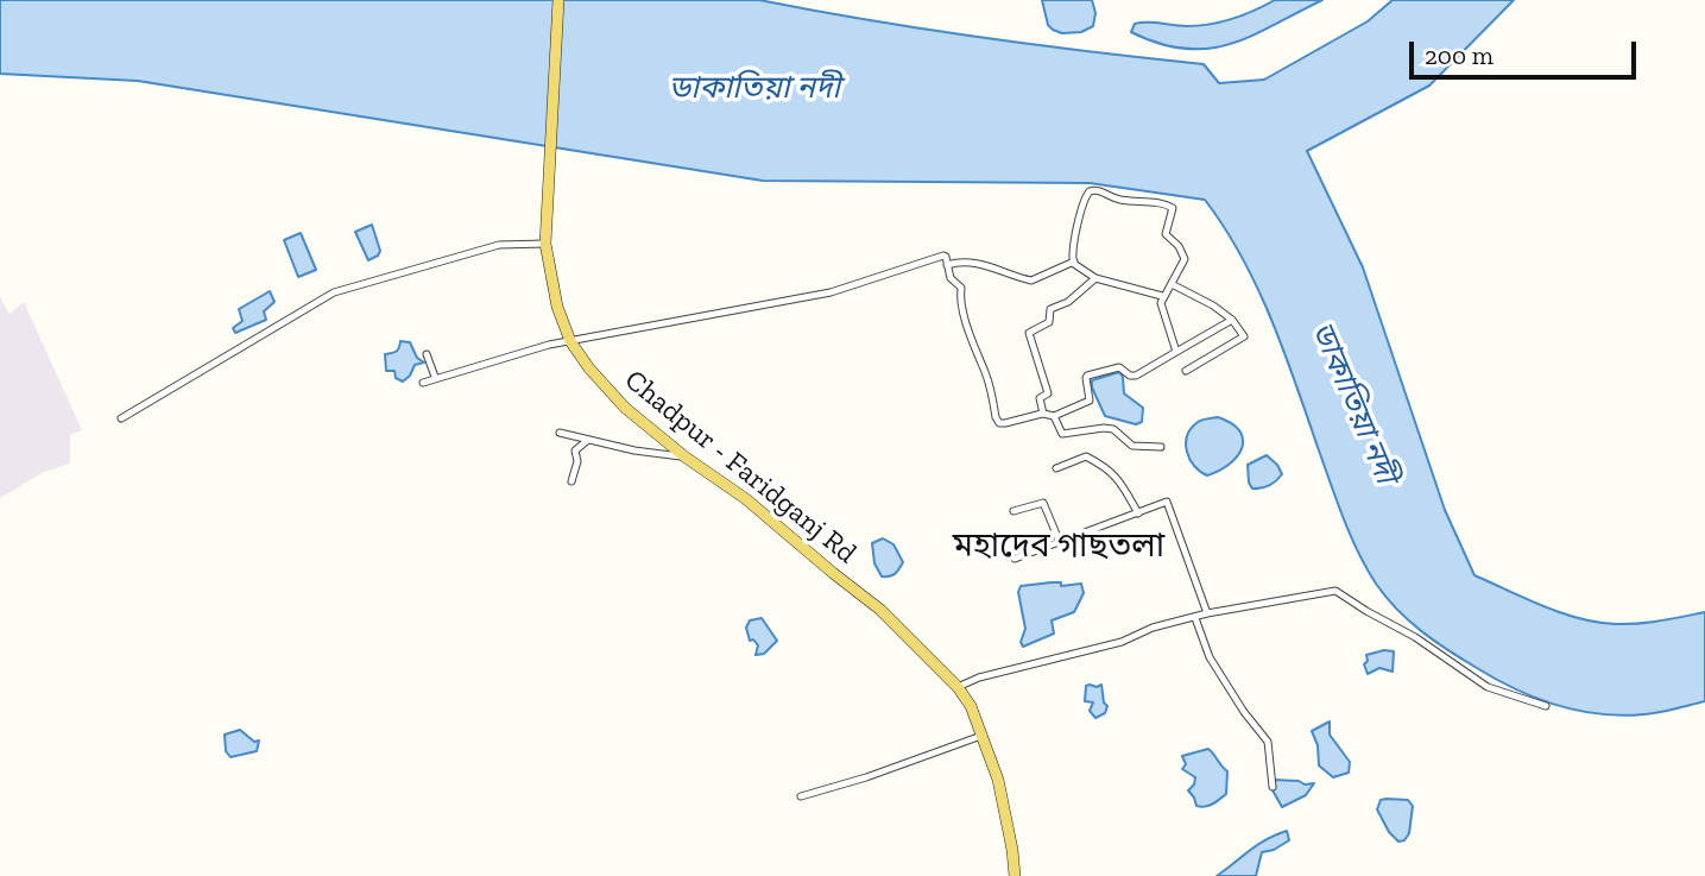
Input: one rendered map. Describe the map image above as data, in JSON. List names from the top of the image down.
{
  "streets": {
    "main road": ["Chadpur - Faridganj Rd"]
  },
  "districts": ["মহাদেব গাছতলা"],
  "water": ["ডাকাতিয়া নদী"],
  "scale_bar": "200 m"
}
